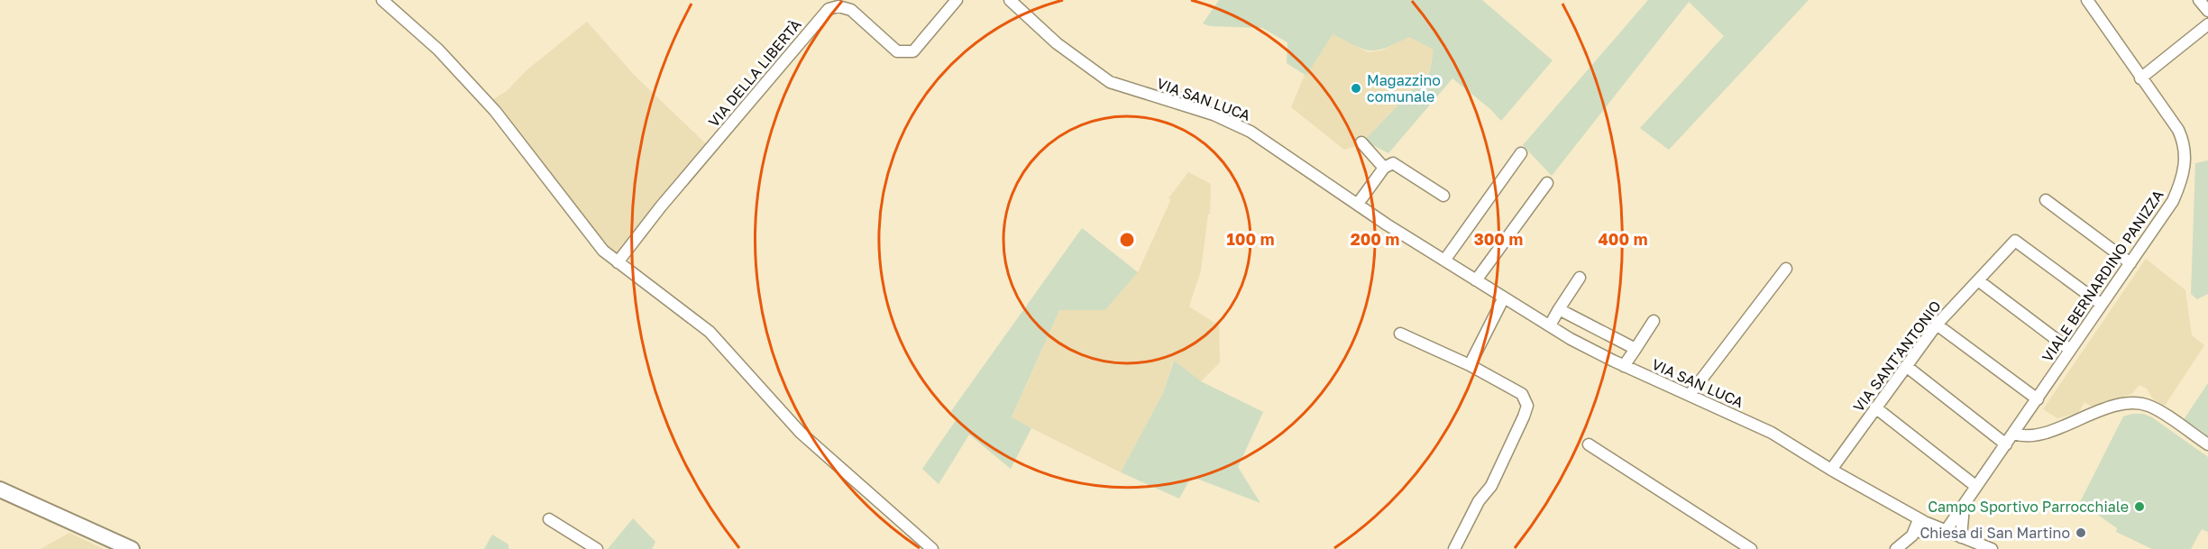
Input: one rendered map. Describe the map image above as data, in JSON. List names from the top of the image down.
{
  "streets": {
    "street": [
      "VIA DELLA LIBERTÀ",
      "VIA SAN LUCA",
      "VIALE BERNARDINO PANIZZA",
      "VIA SANT'ANTONIO"
    ]
  },
  "crossings": [
    ["VIA SAN LUCA", "VIA SANT'ANTONIO"],
    ["VIALE BERNARDINO PANIZZA", "VIA SANT'ANTONIO"]
  ],
  "places": ["Magazzino comunale", "Campo Sportivo Parrocchiale", "Chiesa di San Martino"],
  "rings": [
    "100 m",
    "200 m",
    "300 m",
    "400 m"
  ]
}
